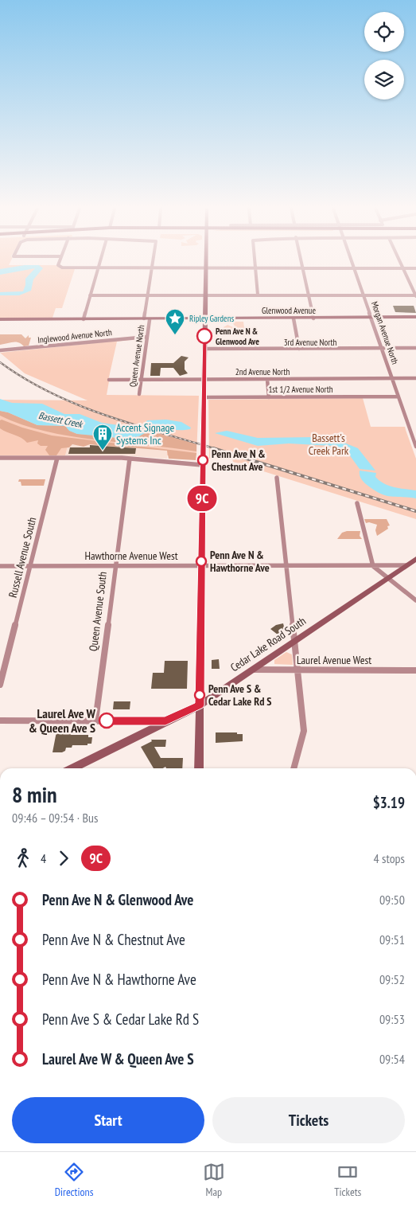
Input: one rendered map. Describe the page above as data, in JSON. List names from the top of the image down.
{
  "streets": {
    "main road": ["Glenwood Avenue", "Cedar Lake Road South"],
    "street": [
      "Morgan Avenue North",
      "Inglewood Avenue North",
      "3rd Avenue North",
      "Queen Avenue North",
      "2nd Avenue North",
      "1st 1/2 Avenue North",
      "Hawthorne Avenue West",
      "Russell Avenue South",
      "Queen Avenue South",
      "Laurel Avenue West"
    ]
  },
  "crossings": [
    ["Glenwood Avenue", "Morgan Avenue North"],
    ["Glenwood Avenue", "Queen Avenue North"],
    ["Morgan Avenue North", "3rd Avenue North"],
    ["Morgan Avenue North", "2nd Avenue North"],
    ["Morgan Avenue North", "1st 1/2 Avenue North"],
    ["Inglewood Avenue North", "Queen Avenue North"],
    ["Queen Avenue North", "2nd Avenue North"],
    ["Hawthorne Avenue West", "Russell Avenue South"],
    ["Hawthorne Avenue West", "Queen Avenue South"],
    ["Hawthorne Avenue West", "Cedar Lake Road South"],
    ["Cedar Lake Road South", "Laurel Avenue West"]
  ],
  "water": ["Bassett Creek"],
  "parks": ["Bassett's Creek Park"],
  "places": {
    "place": ["Ripley Gardens"],
    "other": [
      "Penn Ave N & Glenwood Ave",
      "Penn Ave N & Chestnut Ave",
      "Penn Ave N & Hawthorne Ave",
      "Penn Ave S & Cedar Lake Rd S",
      "Laurel Ave W & Queen Ave S"
    ],
    "building": ["Accent Signage Systems Inc"]
  },
  "lines": ["bus line 9C"],
  "page": {
    "on_map": "9C",
    "heading": ["8 min", "09:46 – 09:54 · Bus", "$3.19"],
    "legs": ["4", "9C", "4 stops"],
    "list": [
      {
        "name": "Penn Ave N & Glenwood Ave",
        "value": "09:50"
      },
      {
        "name": "Penn Ave N & Chestnut Ave",
        "value": "09:51"
      },
      {
        "name": "Penn Ave N & Hawthorne Ave",
        "value": "09:52"
      },
      {
        "name": "Penn Ave S & Cedar Lake Rd S",
        "value": "09:53"
      },
      {
        "name": "Laurel Ave W & Queen Ave S",
        "value": "09:54"
      }
    ],
    "buttons": ["Start", "Tickets"],
    "tabs": ["Directions", "Map", "Tickets"]
  }
}
